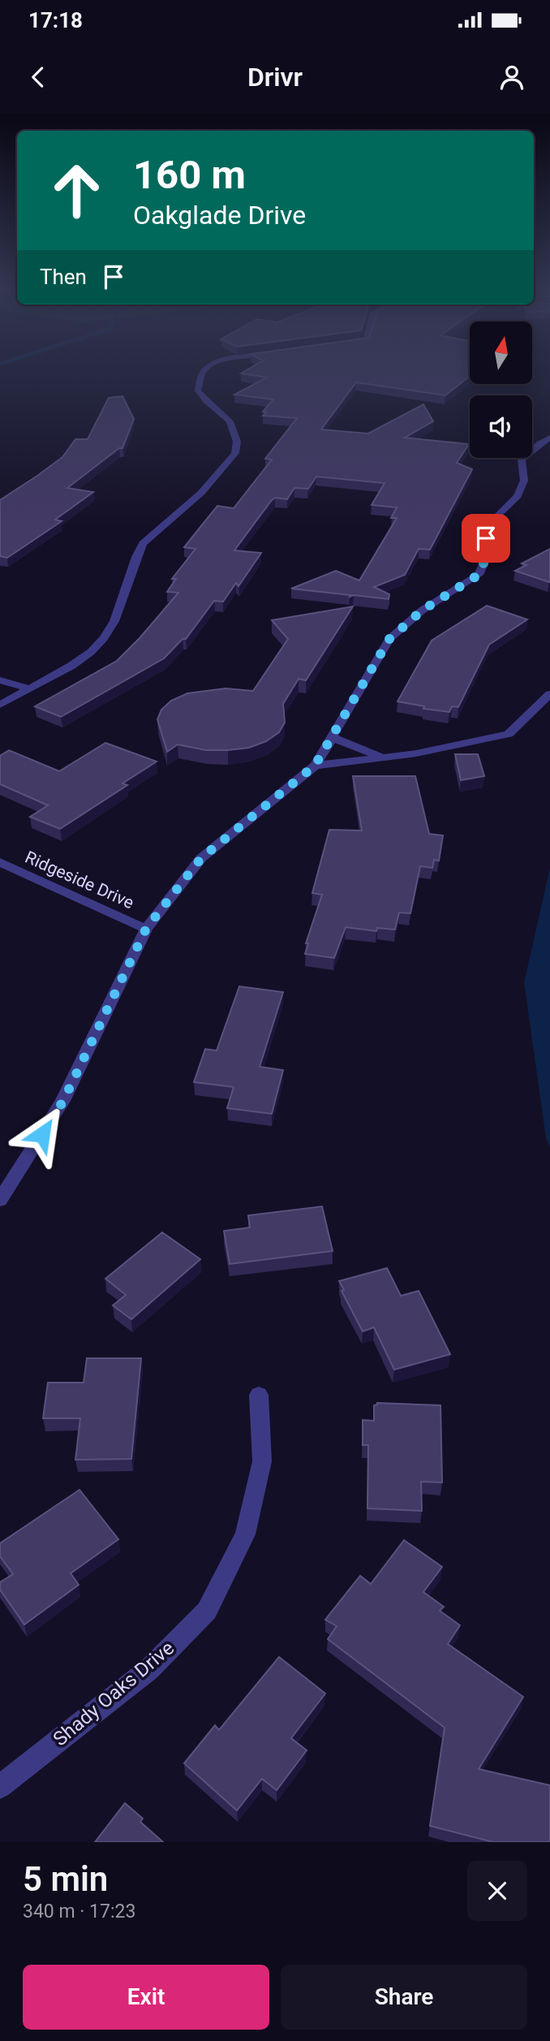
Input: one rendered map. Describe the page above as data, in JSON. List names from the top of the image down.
{
  "streets": {
    "street": ["Ridgeside Drive", "Shady Oaks Drive"]
  },
  "north": "top",
  "page": {
    "status": "17:18",
    "header": "Drivr",
    "turn": ["160 m", "Oakglade Drive"],
    "then": "Then",
    "heading": ["5 min", "340 m · 17:23"],
    "buttons": ["Exit", "Share"]
  }
}
